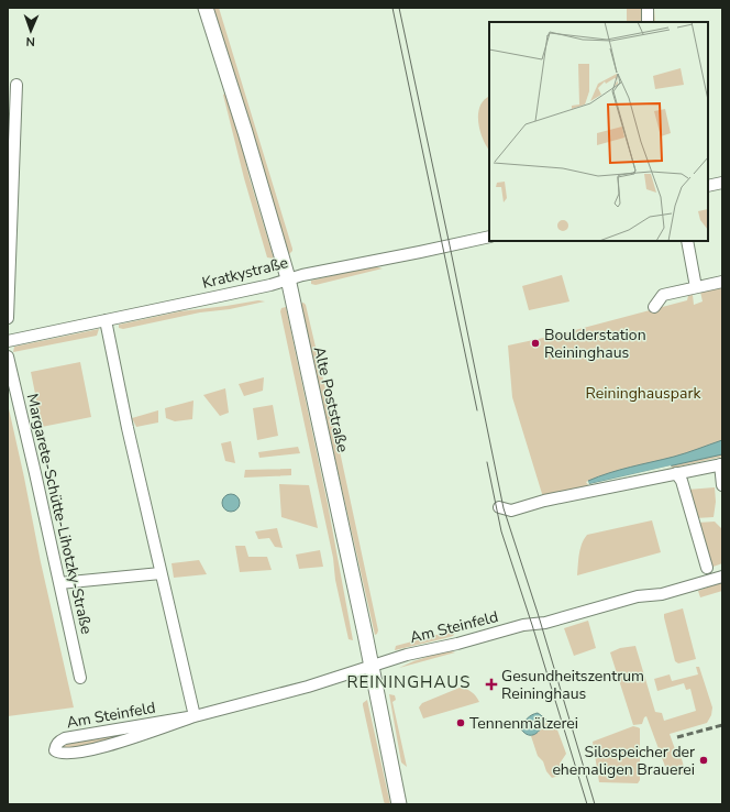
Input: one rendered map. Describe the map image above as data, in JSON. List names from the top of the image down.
{
  "streets": {
    "main road": ["Alte Poststraße"],
    "street": ["Kratkystraße", "Margarete-Schütte-Lihotzky-Straße", "Am Steinfeld"]
  },
  "crossings": [
    ["Kratkystraße", "Alte Poststraße"],
    ["Alte Poststraße", "Am Steinfeld"]
  ],
  "districts": ["REININGHAUS"],
  "parks": ["Reininghauspark"],
  "places": {
    "other": ["Boulderstation Reininghaus", "Tennenmälzerei", "Silospeicher der ehemaligen Brauerei"],
    "health": ["Gesundheitszentrum Reininghaus"]
  },
  "north": "bottom"
}
